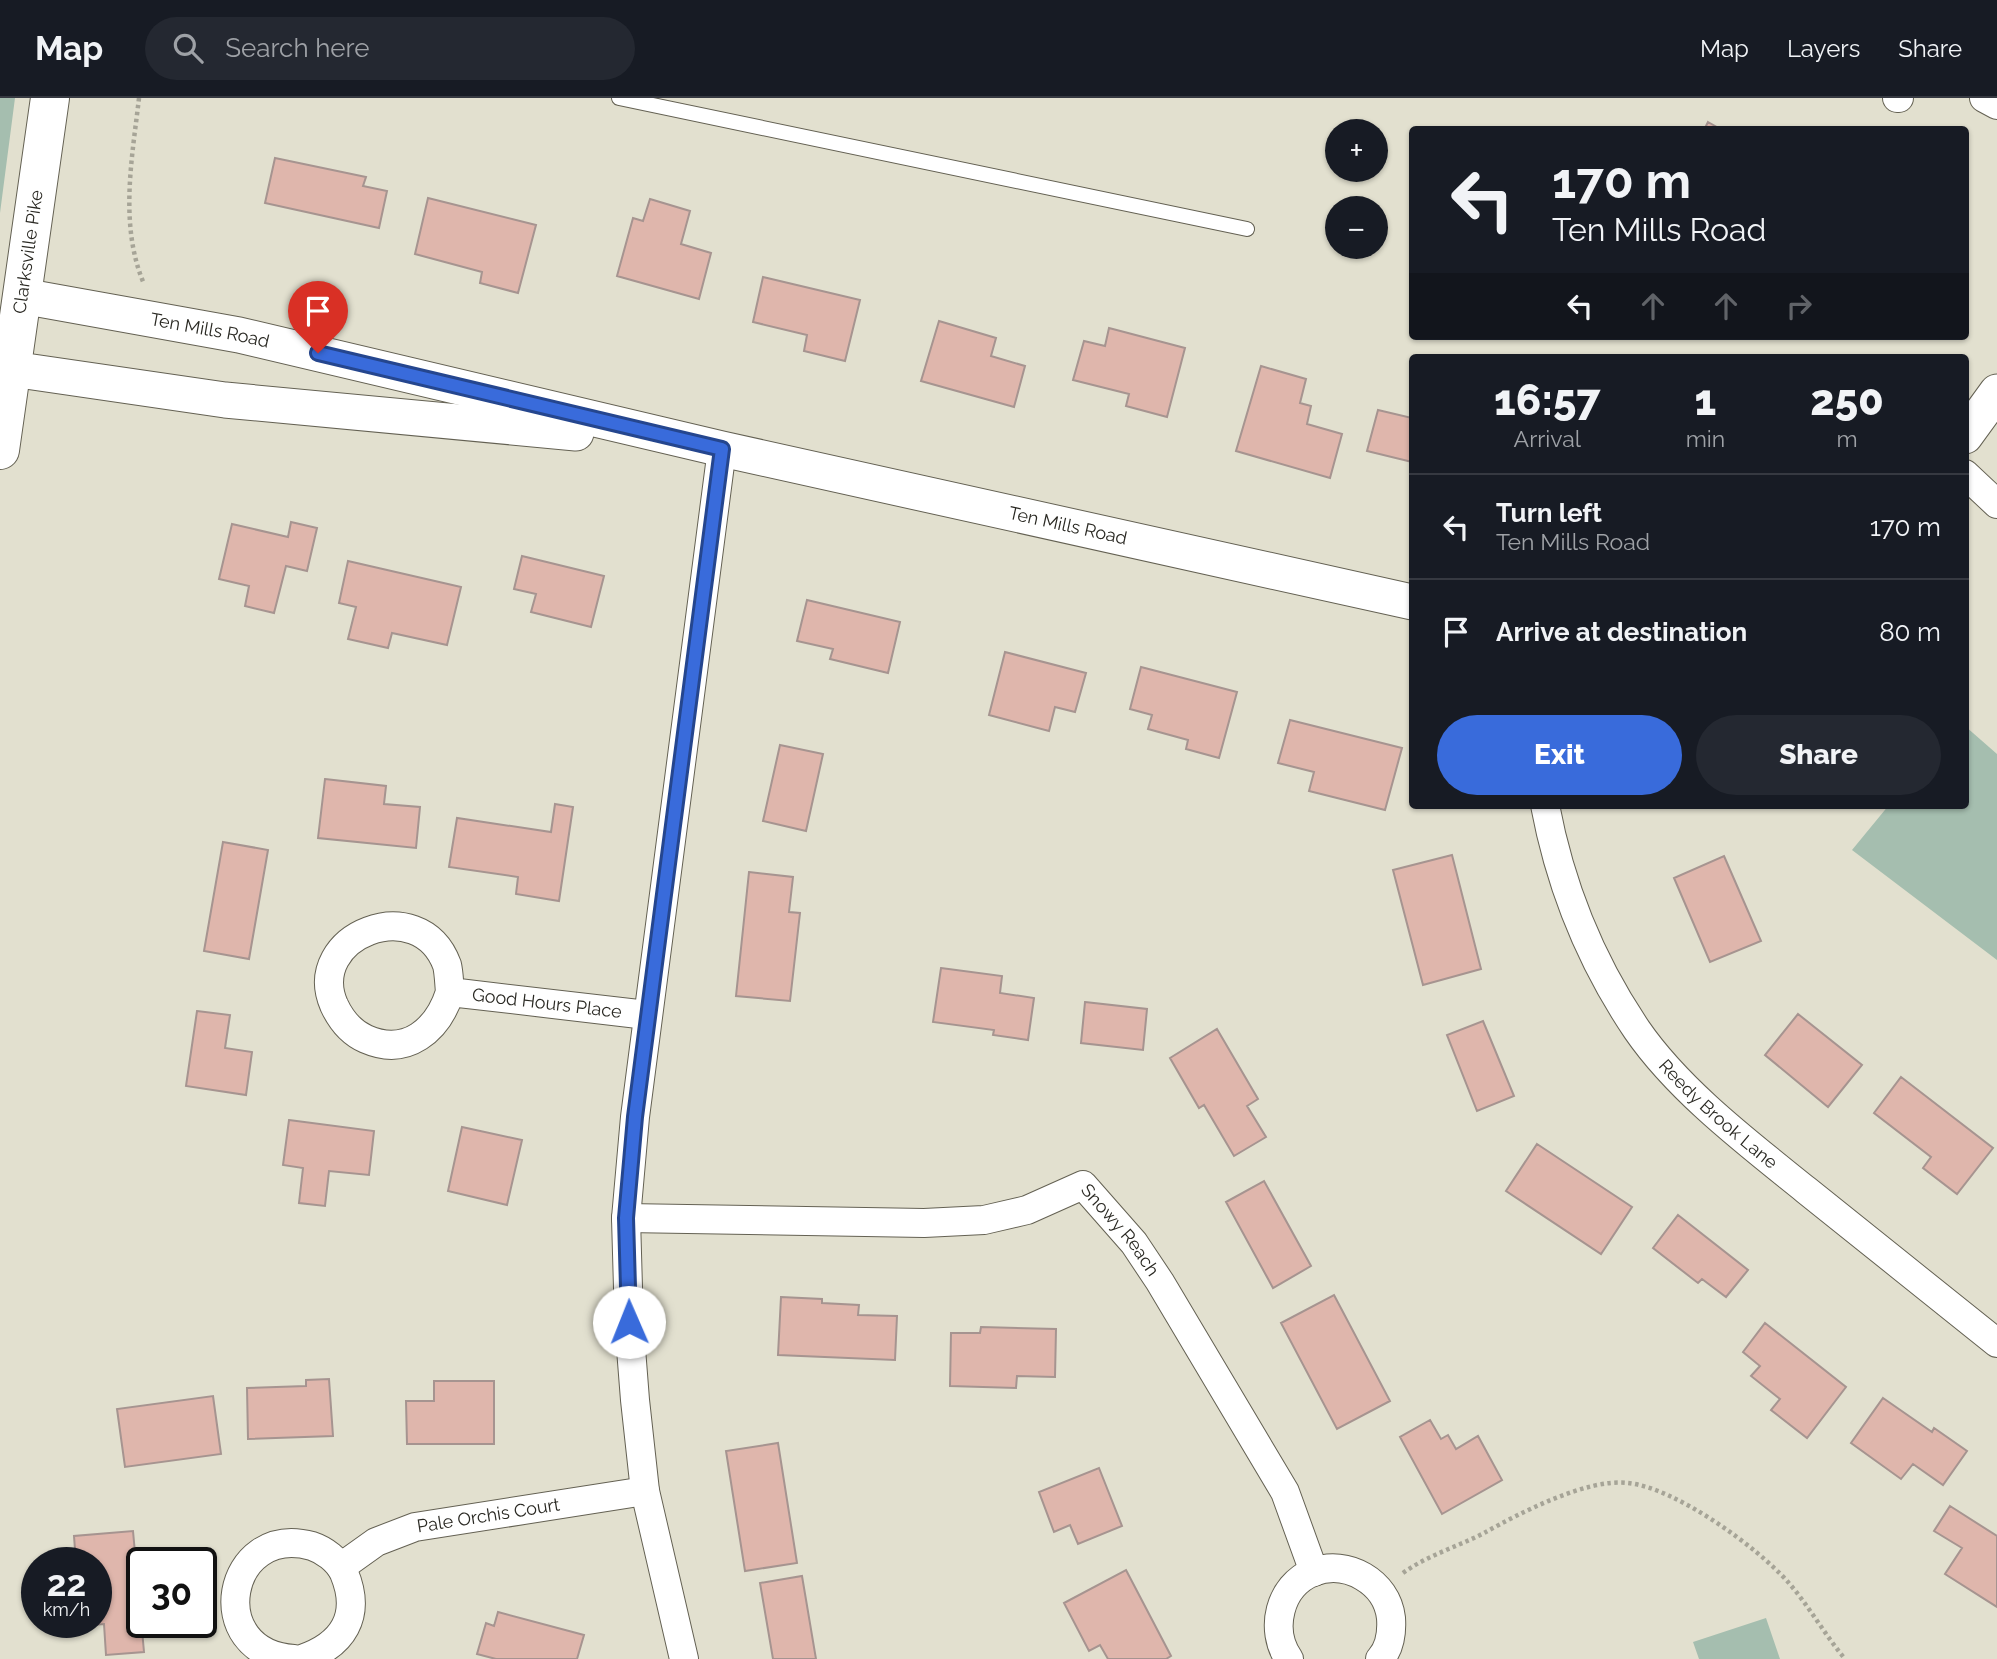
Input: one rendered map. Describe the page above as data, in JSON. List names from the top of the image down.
{
  "streets": {
    "main road": ["Clarksville Pike"],
    "street": [
      "Ten Mills Road",
      "Good Hours Place",
      "Reedy Brook Lane",
      "Snowy Reach",
      "Pale Orchis Court"
    ]
  },
  "crossings": [
    ["Clarksville Pike", "Ten Mills Road"]
  ],
  "page": {
    "header": "Map",
    "search": "Search here",
    "nav": ["Map", "Layers", "Share"],
    "map_buttons": ["+", "−"],
    "turn": ["170 m", "Ten Mills Road"],
    "eta": [
      "16:57",
      "Arrival",
      "1",
      "min",
      "250",
      "m"
    ],
    "list": [
      {
        "name": "Turn left",
        "note": "Ten Mills Road",
        "value": "170 m"
      },
      {
        "name": "Arrive at destination",
        "value": "80 m"
      }
    ],
    "buttons": ["Exit", "Share"],
    "speed": "22 km/h",
    "limit": "30"
  }
}
